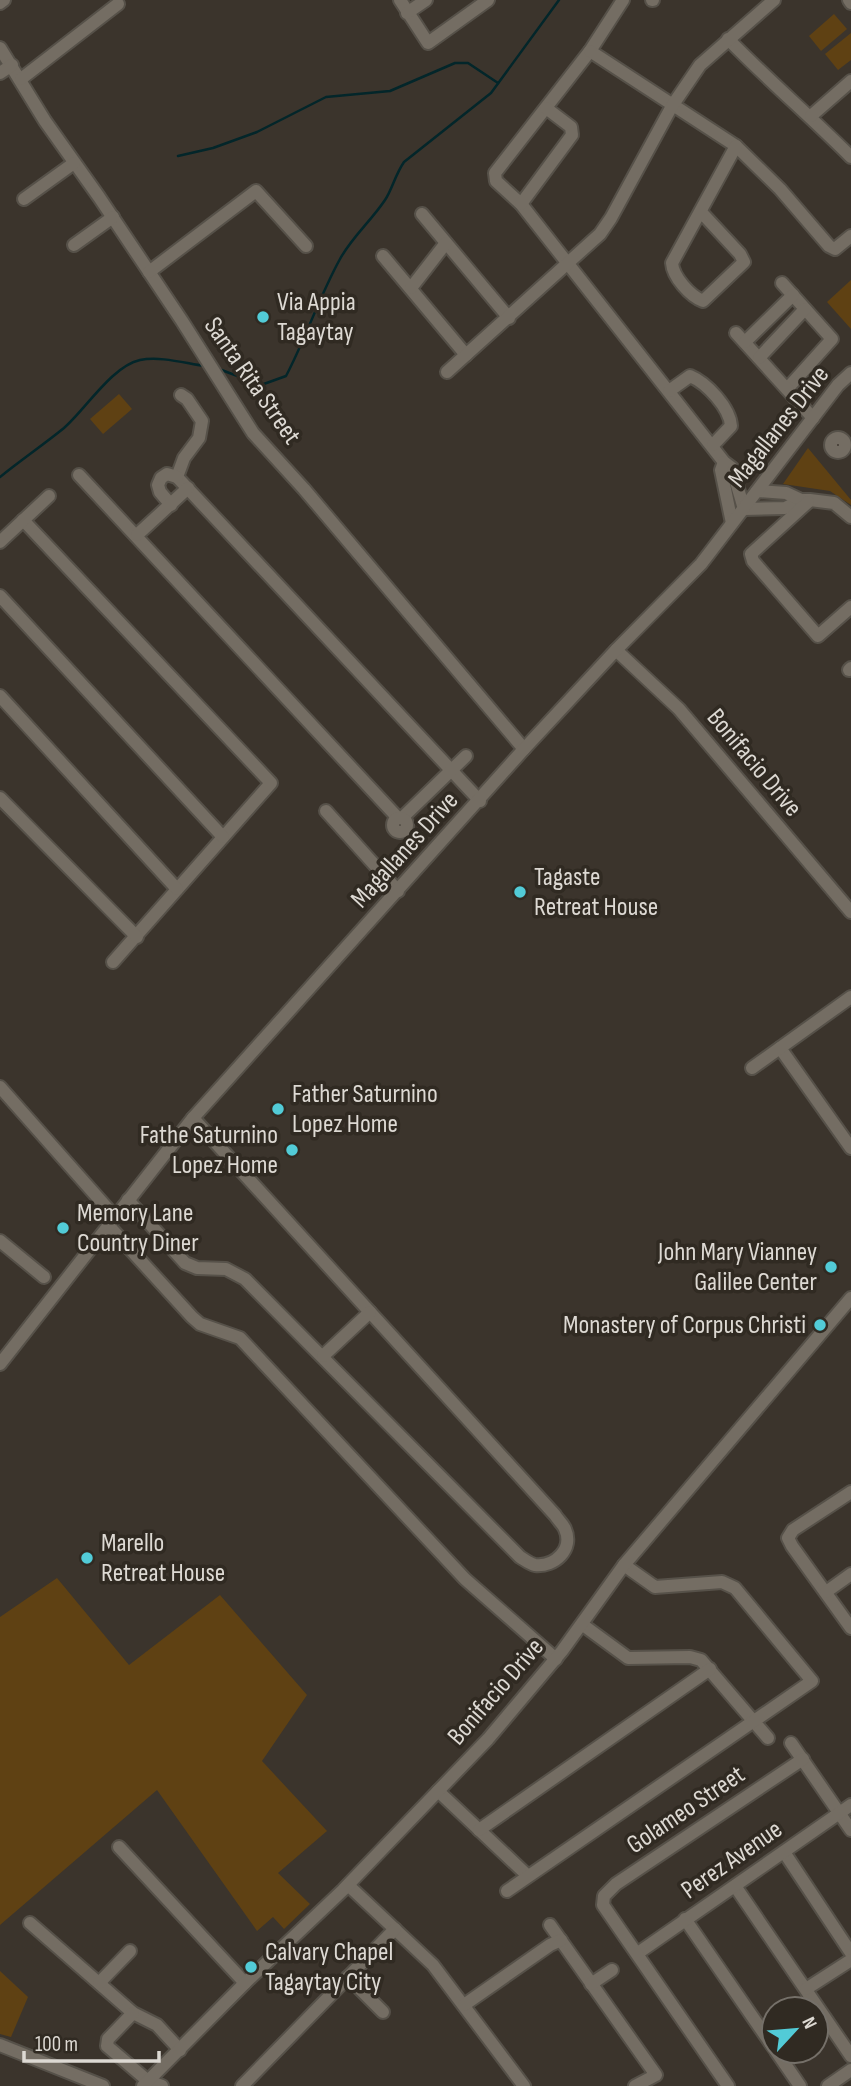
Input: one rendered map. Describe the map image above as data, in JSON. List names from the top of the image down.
{
  "streets": {
    "street": [
      "Santa Rita Street",
      "Magallanes Drive",
      "Bonifacio Drive",
      "Golameo Street",
      "Perez Avenue"
    ]
  },
  "crossings": [
    ["Santa Rita Street", "Magallanes Drive"],
    ["Magallanes Drive", "Bonifacio Drive"],
    ["Golameo Street", "Perez Avenue"]
  ],
  "places": [
    "Via Appia Tagaytay",
    "Tagaste Retreat House",
    "Father Saturnino Lopez Home",
    "Fathe Saturnino Lopez Home",
    "Memory Lane Country Diner",
    "John Mary Vianney Galilee Center",
    "Monastery of Corpus Christi",
    "Marello Retreat House",
    "Calvary Chapel Tagaytay City"
  ],
  "scale_bar": "100 m",
  "north": "top right"
}
